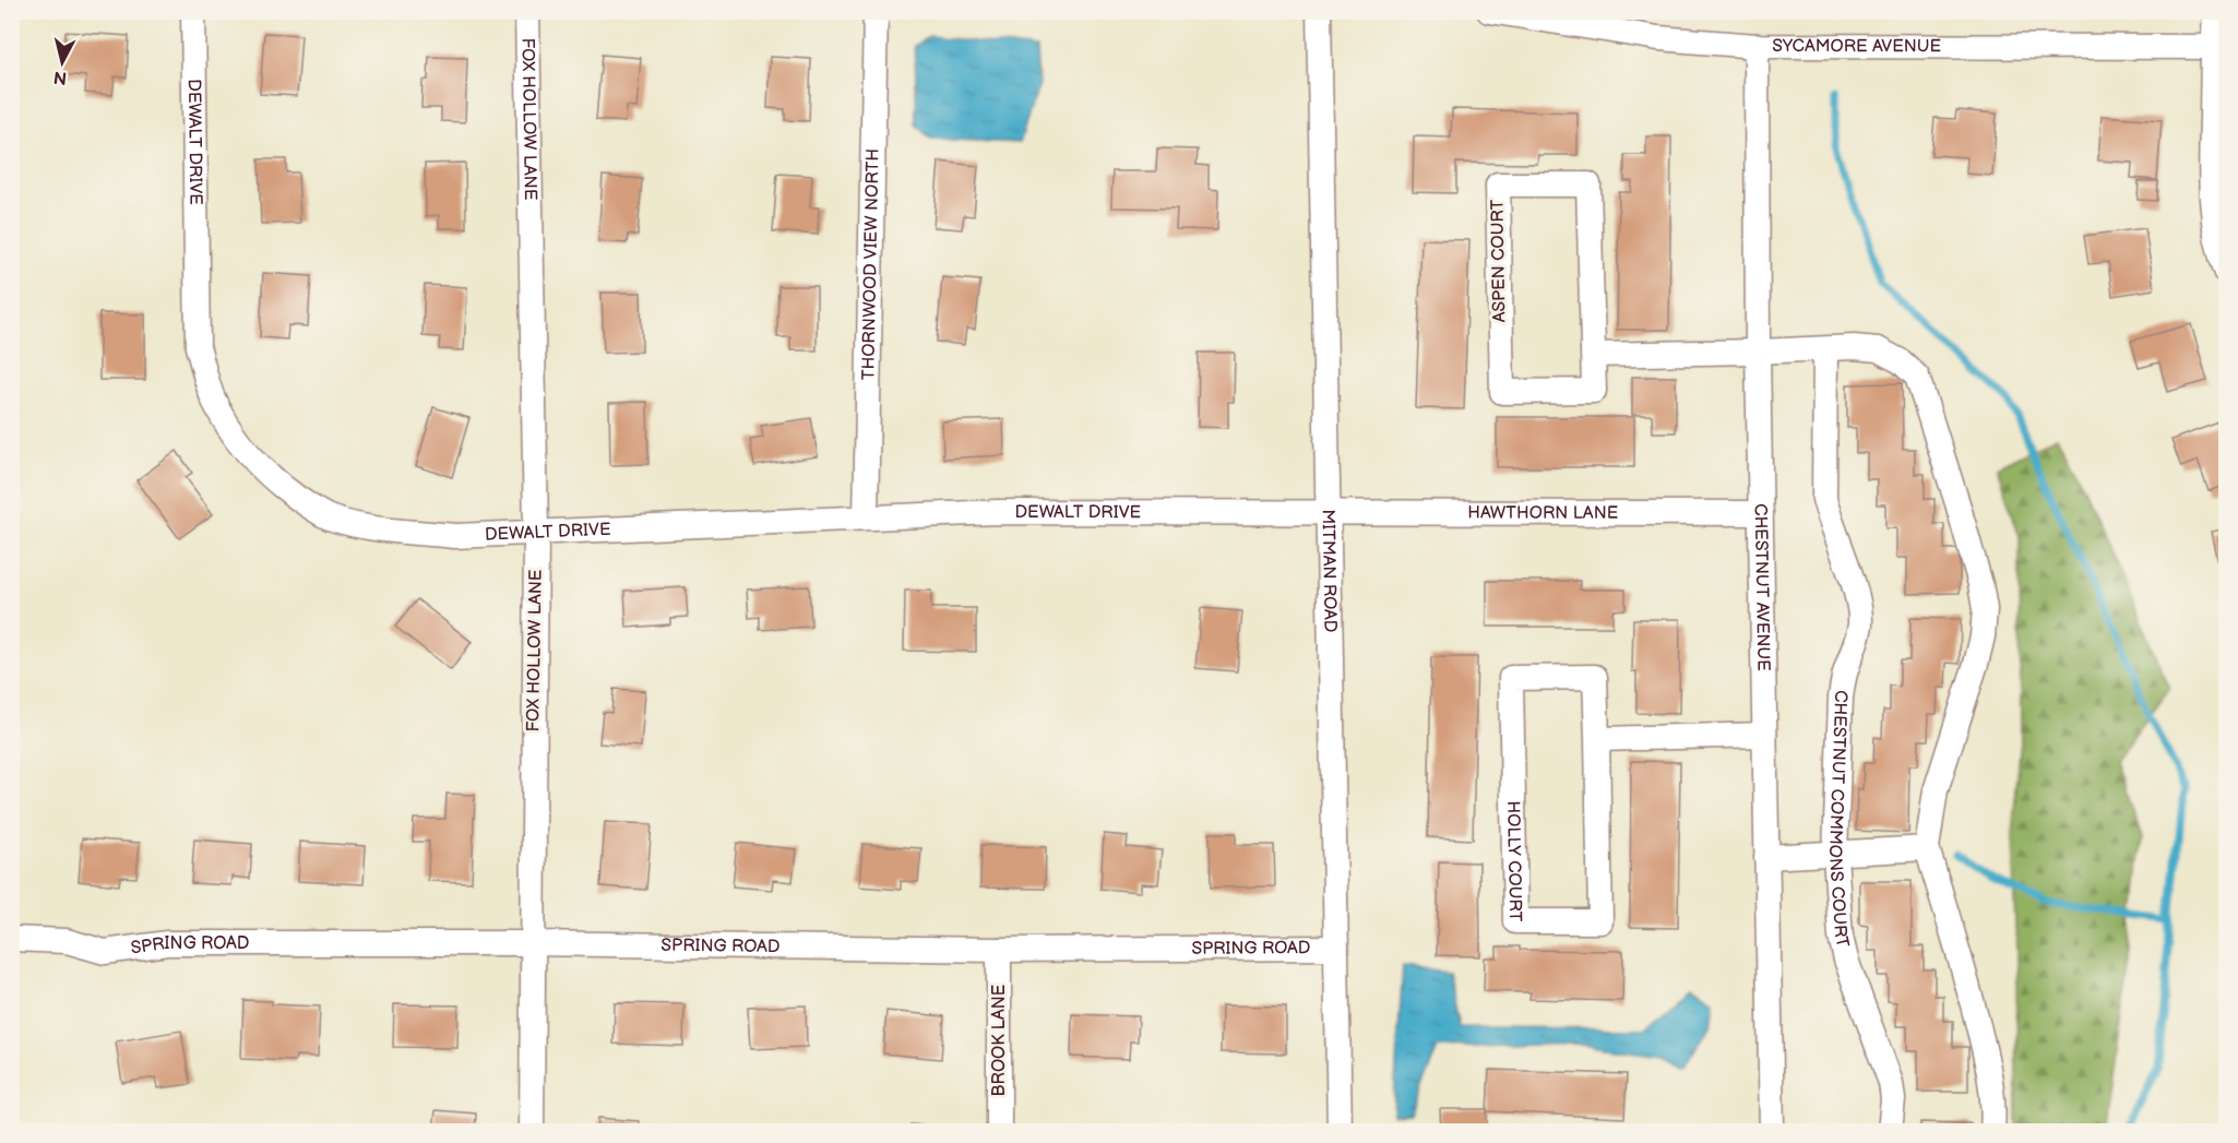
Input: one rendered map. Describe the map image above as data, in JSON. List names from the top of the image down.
{
  "streets": {
    "street": [
      "SYCAMORE AVENUE",
      "FOX HOLLOW LANE",
      "DEWALT DRIVE",
      "ASPEN COURT",
      "THORNWOOD VIEW NORTH",
      "HAWTHORN LANE",
      "MITMAN ROAD",
      "CHESTNUT AVENUE",
      "CHESTNUT COMMONS COURT",
      "HOLLY COURT",
      "SPRING ROAD",
      "BROOK LANE"
    ]
  },
  "crossings": [
    ["SYCAMORE AVENUE", "CHESTNUT AVENUE"],
    ["FOX HOLLOW LANE", "DEWALT DRIVE"],
    ["FOX HOLLOW LANE", "SPRING ROAD"],
    ["DEWALT DRIVE", "THORNWOOD VIEW NORTH"],
    ["DEWALT DRIVE", "HAWTHORN LANE"],
    ["DEWALT DRIVE", "MITMAN ROAD"],
    ["HAWTHORN LANE", "MITMAN ROAD"],
    ["HAWTHORN LANE", "CHESTNUT AVENUE"],
    ["MITMAN ROAD", "SPRING ROAD"],
    ["SPRING ROAD", "BROOK LANE"]
  ],
  "north": "bottom"
}
